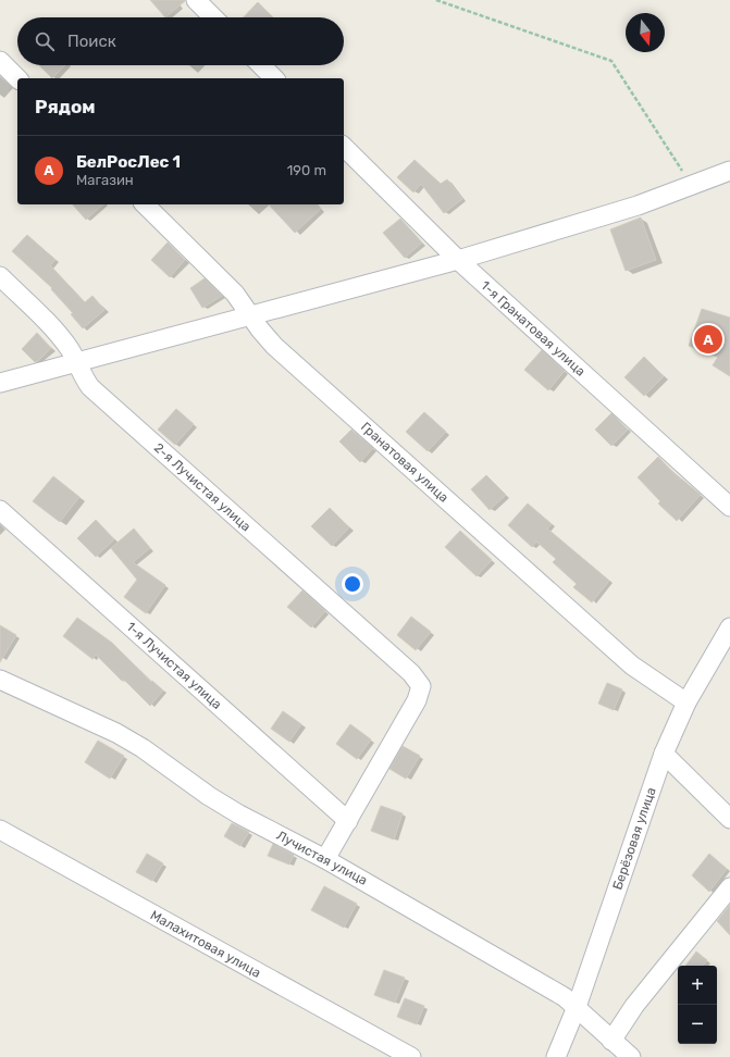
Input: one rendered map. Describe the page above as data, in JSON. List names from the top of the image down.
{
  "streets": {
    "street": [
      "1-я Гранатовая улица",
      "Гранатовая улица",
      "2-я Лучистая улица",
      "1-я Лучистая улица",
      "Берёзовая улица",
      "Лучистая улица",
      "Малахитовая улица"
    ]
  },
  "crossings": [
    ["Гранатовая улица", "Берёзовая улица"],
    ["2-я Лучистая улица", "1-я Лучистая улица"],
    ["Берёзовая улица", "Лучистая улица"]
  ],
  "north": "bottom",
  "page": {
    "search": "Поиск",
    "heading": "Рядом",
    "list": [
      {
        "mark": "A",
        "name": "БелРосЛес 1",
        "note": "Магазин",
        "value": "190 m"
      }
    ],
    "pins": "A",
    "map_buttons": ["+", "−"]
  }
}
